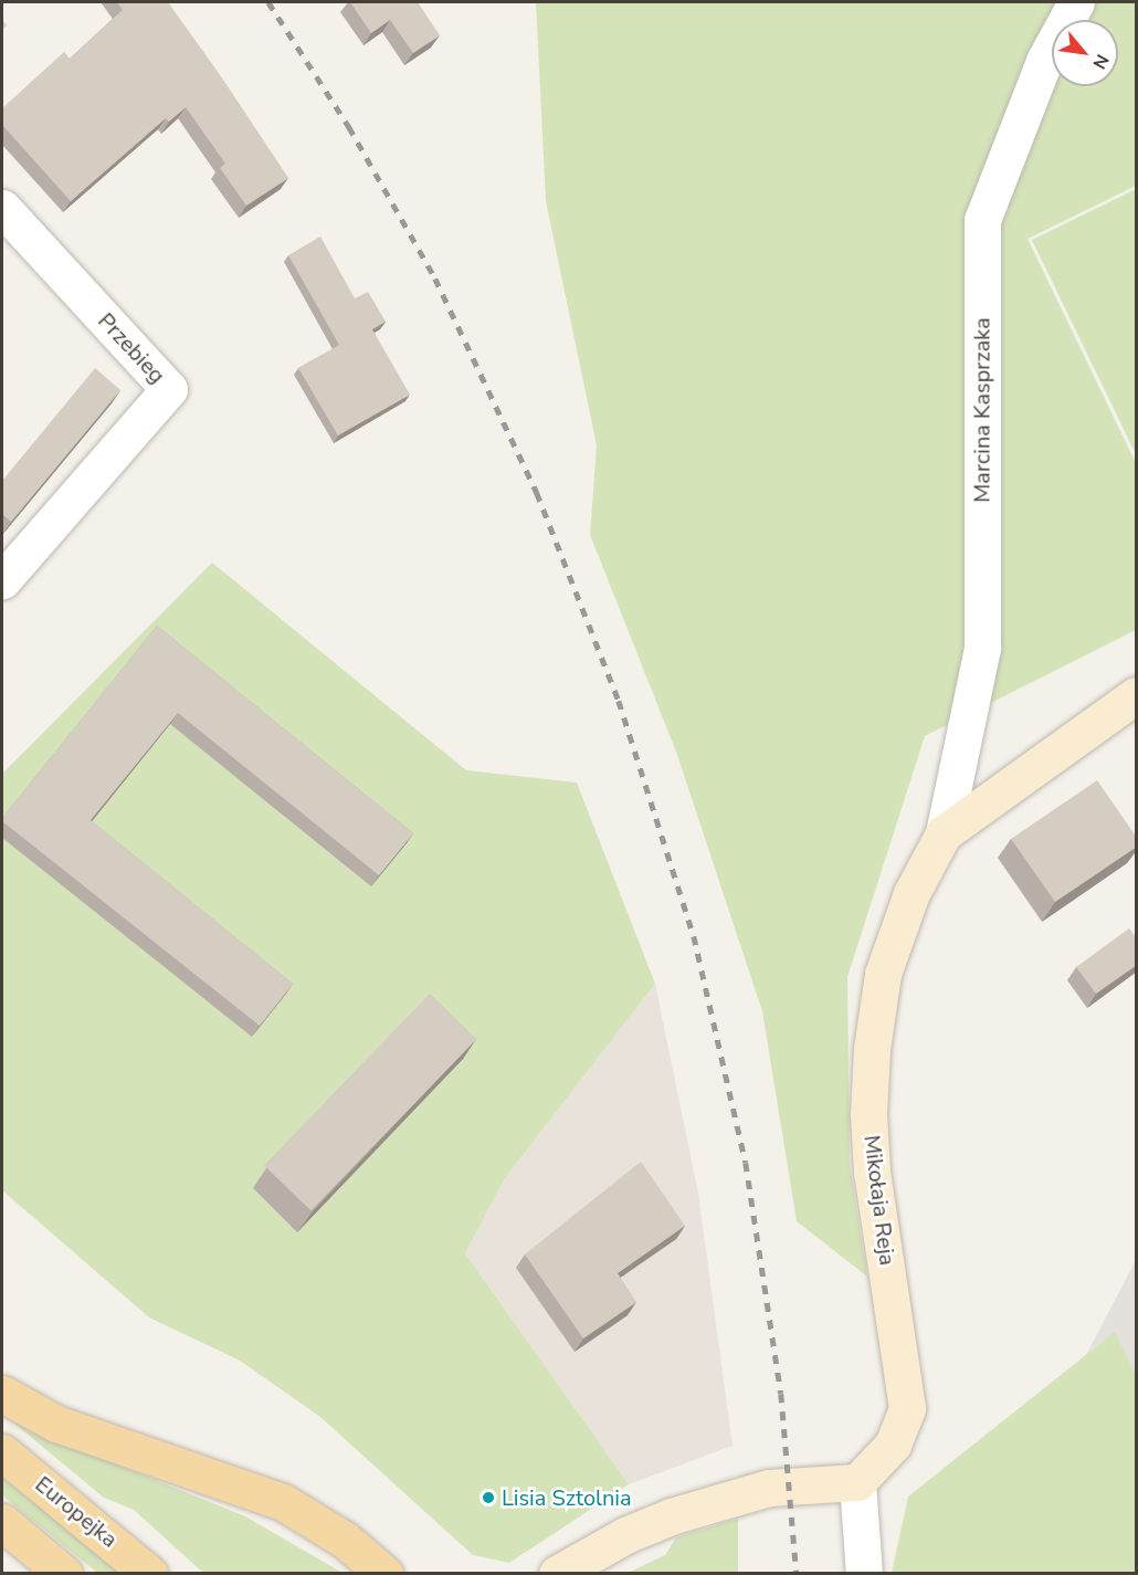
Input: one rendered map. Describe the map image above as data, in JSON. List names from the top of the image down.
{
  "streets": {
    "main road": ["Europejka"],
    "street": ["Przebieg", "Marcina Kasprzaka", "Mikołaja Reja"]
  },
  "crossings": [
    ["Marcina Kasprzaka", "Mikołaja Reja"]
  ],
  "places": ["Lisia Sztolnia"],
  "north": "bottom right"
}
